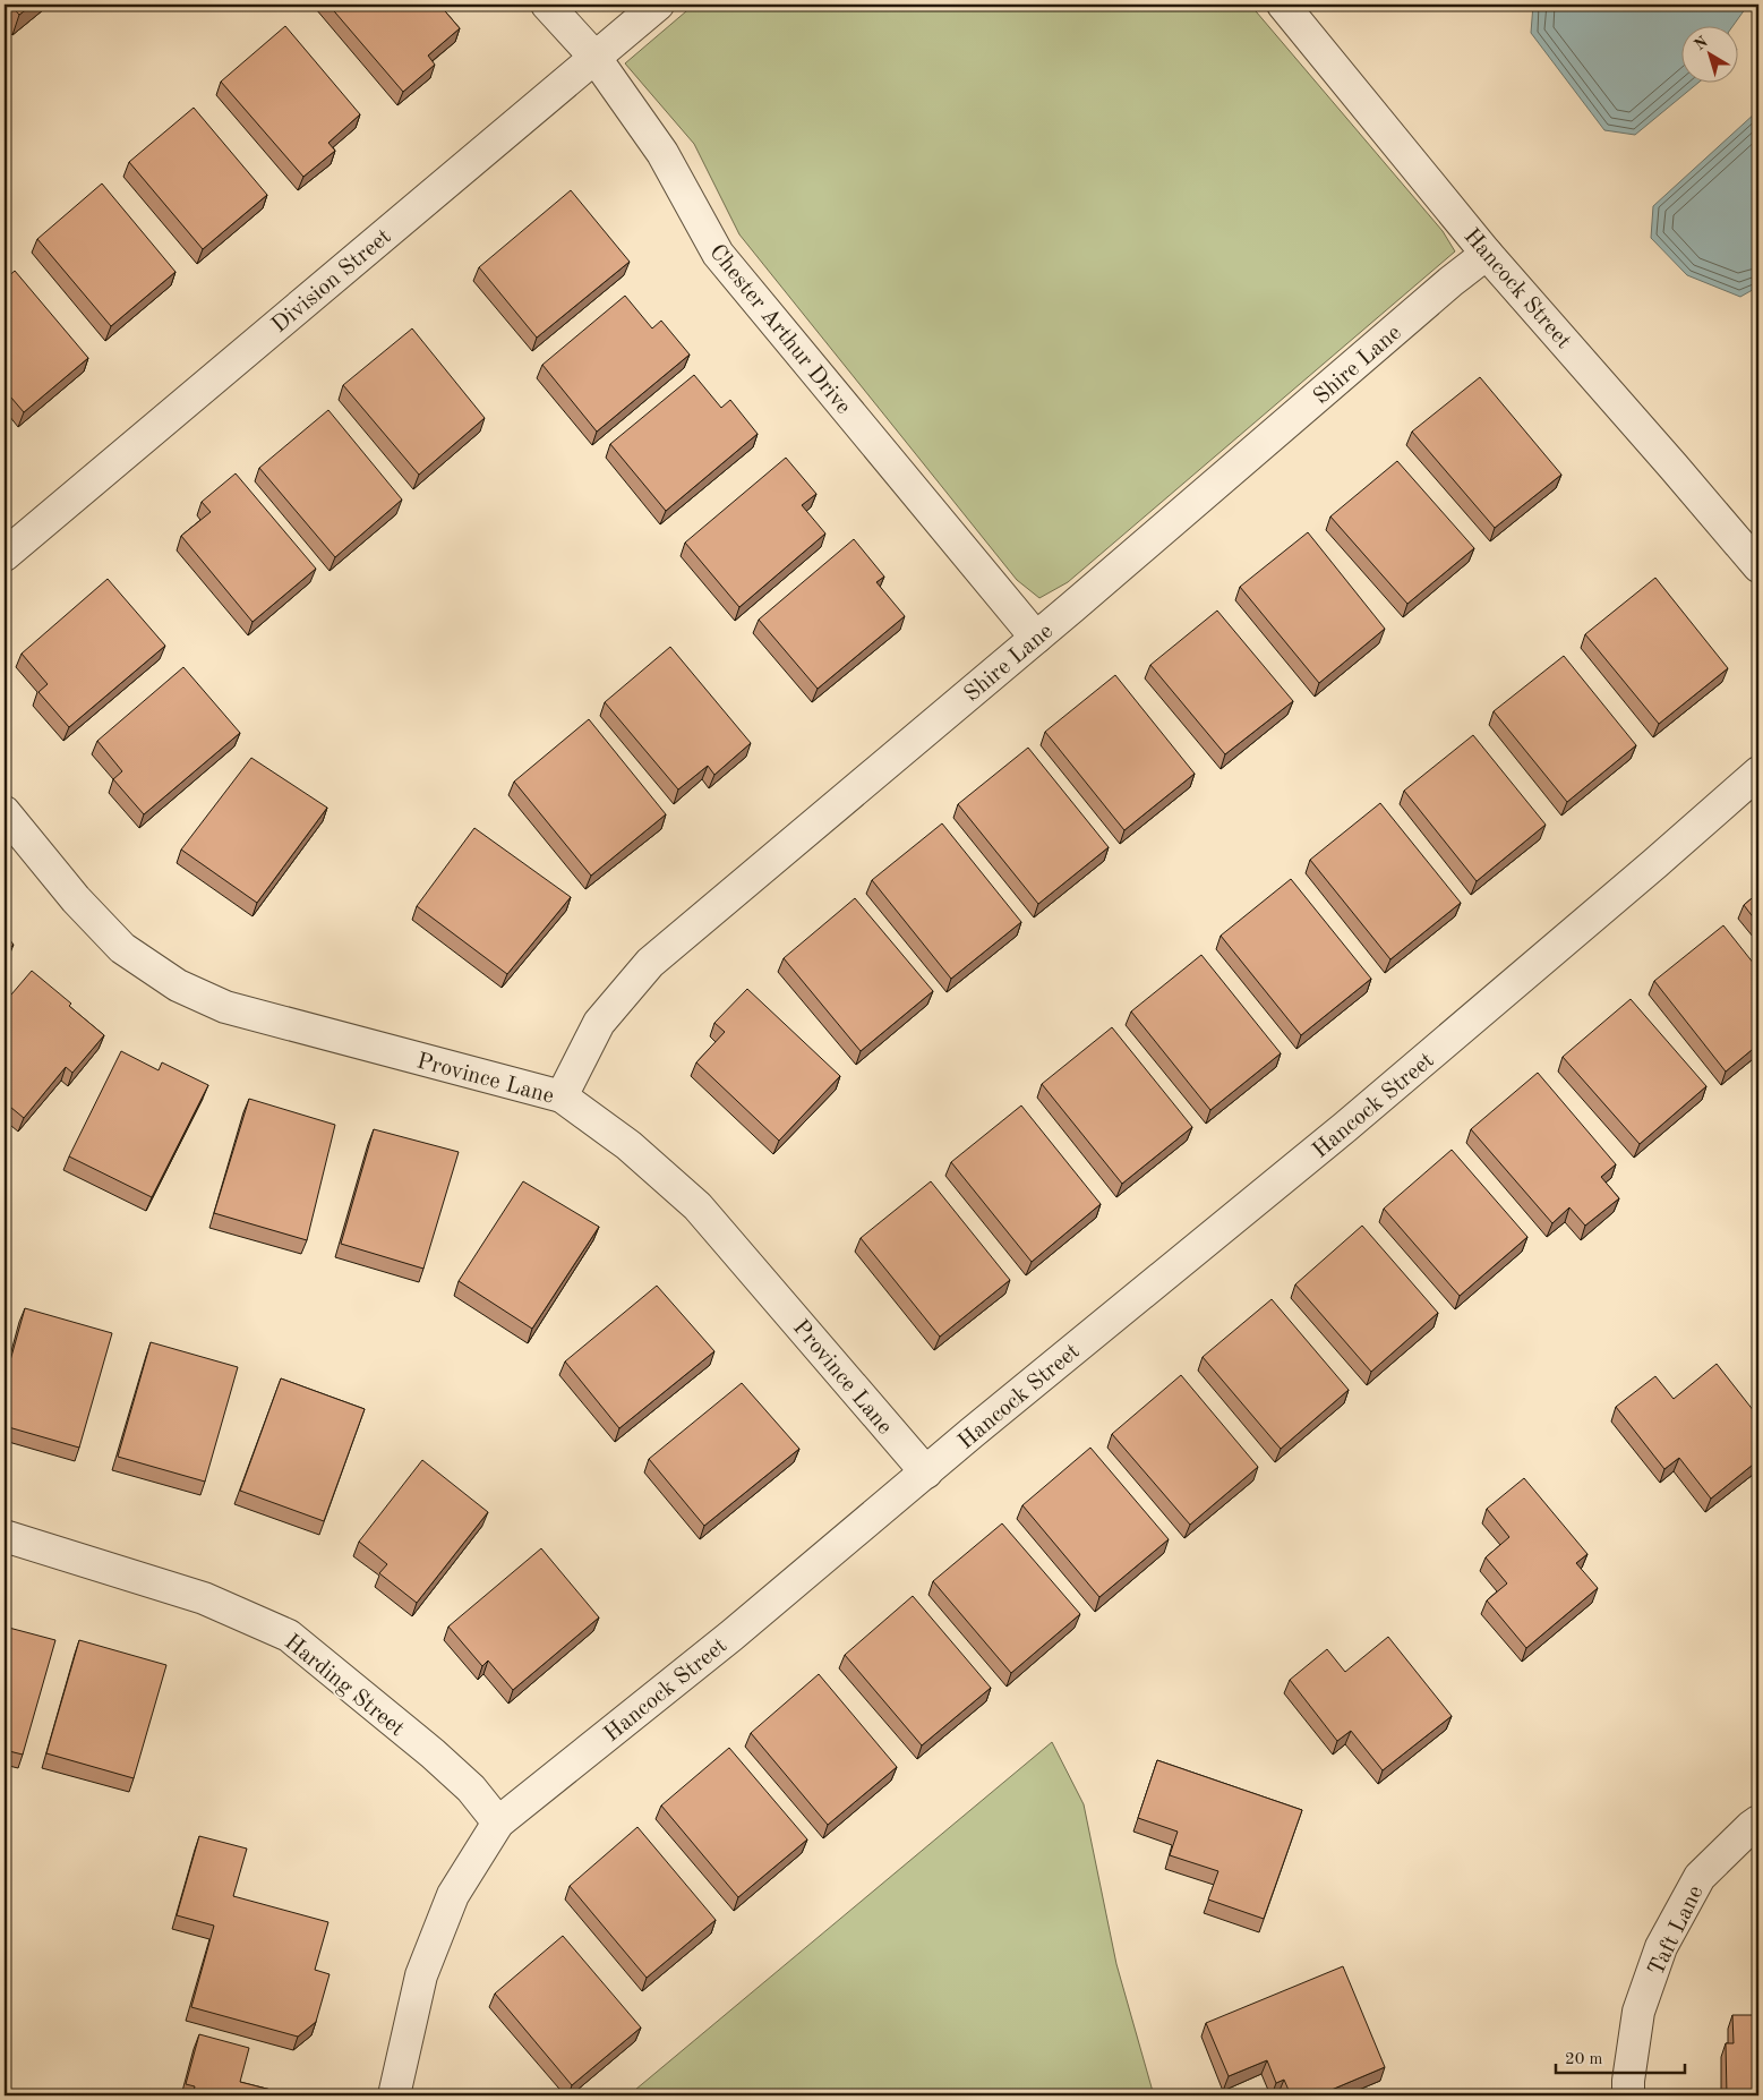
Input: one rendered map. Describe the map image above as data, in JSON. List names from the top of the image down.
{
  "streets": {
    "street": [
      "Division Street",
      "Hancock Street",
      "Chester Arthur Drive",
      "Shire Lane",
      "Province Lane",
      "Harding Street",
      "Taft Lane"
    ]
  },
  "crossings": [
    ["Division Street", "Chester Arthur Drive"],
    ["Hancock Street", "Shire Lane"],
    ["Hancock Street", "Province Lane"],
    ["Hancock Street", "Harding Street"],
    ["Chester Arthur Drive", "Shire Lane"],
    ["Shire Lane", "Province Lane"]
  ],
  "scale_bar": "20 m",
  "north": "top left"
}
